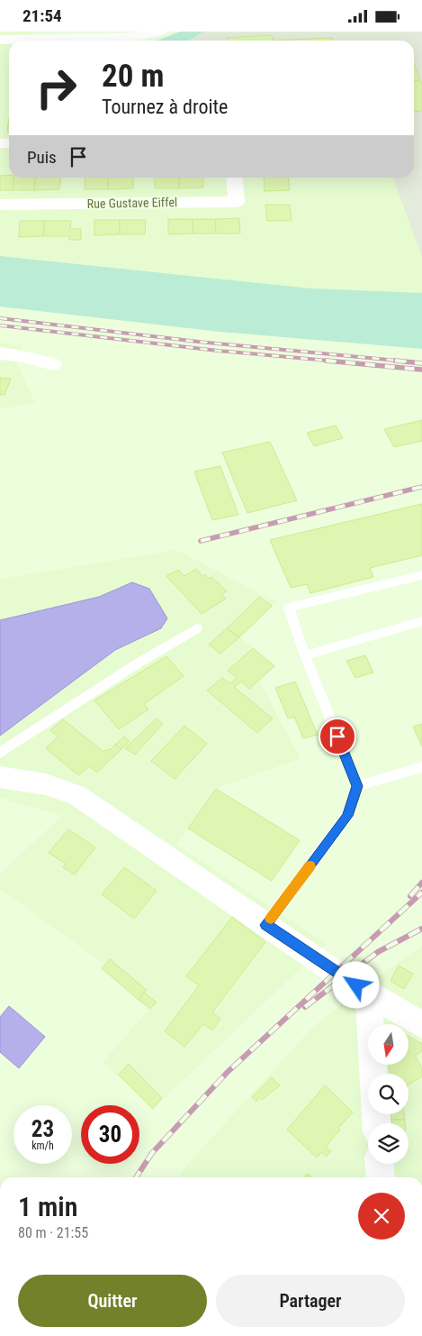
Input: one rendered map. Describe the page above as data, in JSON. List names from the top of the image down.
{
  "streets": {
    "street": ["Rue Gustave Eiffel"]
  },
  "north": "bottom",
  "page": {
    "status": "21:54",
    "turn": ["20 m", "Tournez à droite"],
    "then": "Puis",
    "speed": "23 km/h",
    "limit": "30",
    "heading": ["1 min", "80 m · 21:55"],
    "buttons": ["Quitter", "Partager"]
  }
}
